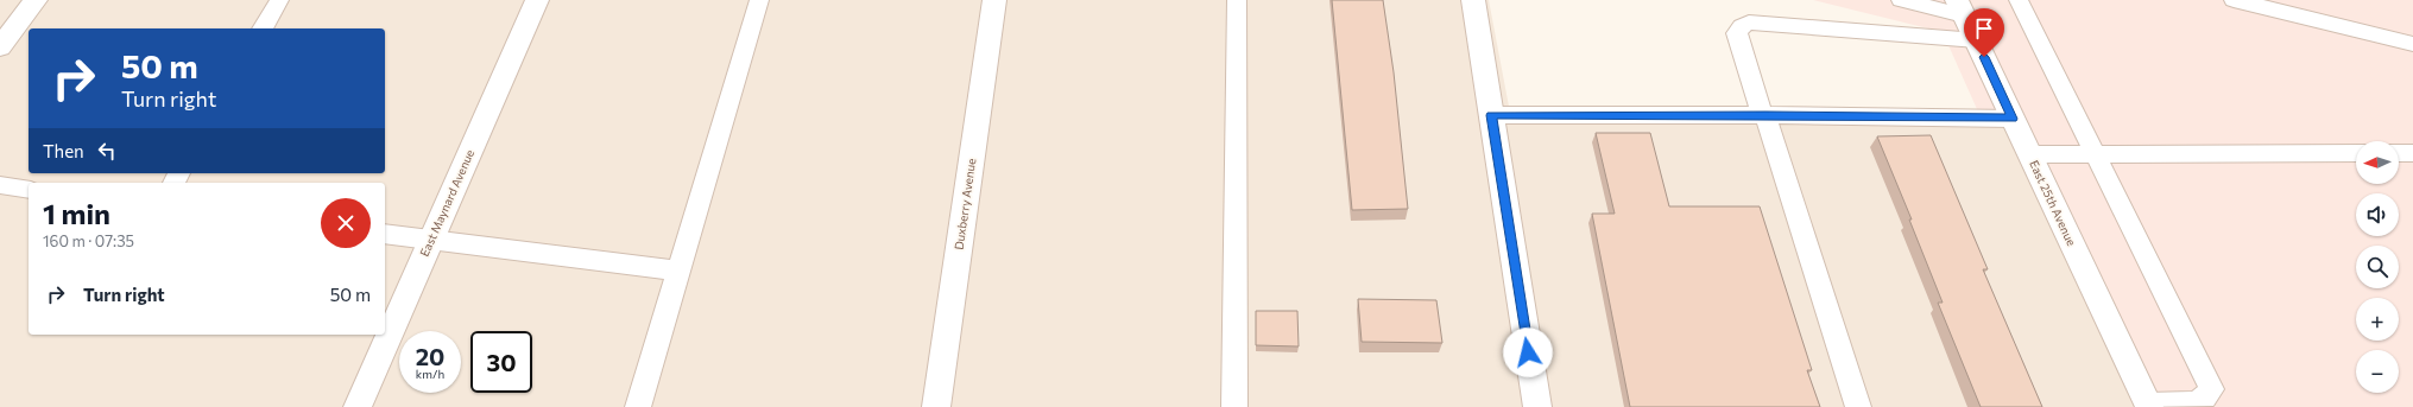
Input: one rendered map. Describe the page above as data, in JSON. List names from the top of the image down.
{
  "streets": {
    "street": ["East Maynard Avenue", "East 25th Avenue", "Duxberry Avenue"]
  },
  "north": "left",
  "page": {
    "turn": ["50 m", "Turn right"],
    "then": "Then",
    "map_buttons": ["+", "−"],
    "heading": ["1 min", "160 m · 07:35"],
    "list": [
      {
        "name": "Turn right",
        "value": "50 m"
      }
    ],
    "speed": "20 km/h",
    "limit": "30"
  }
}
